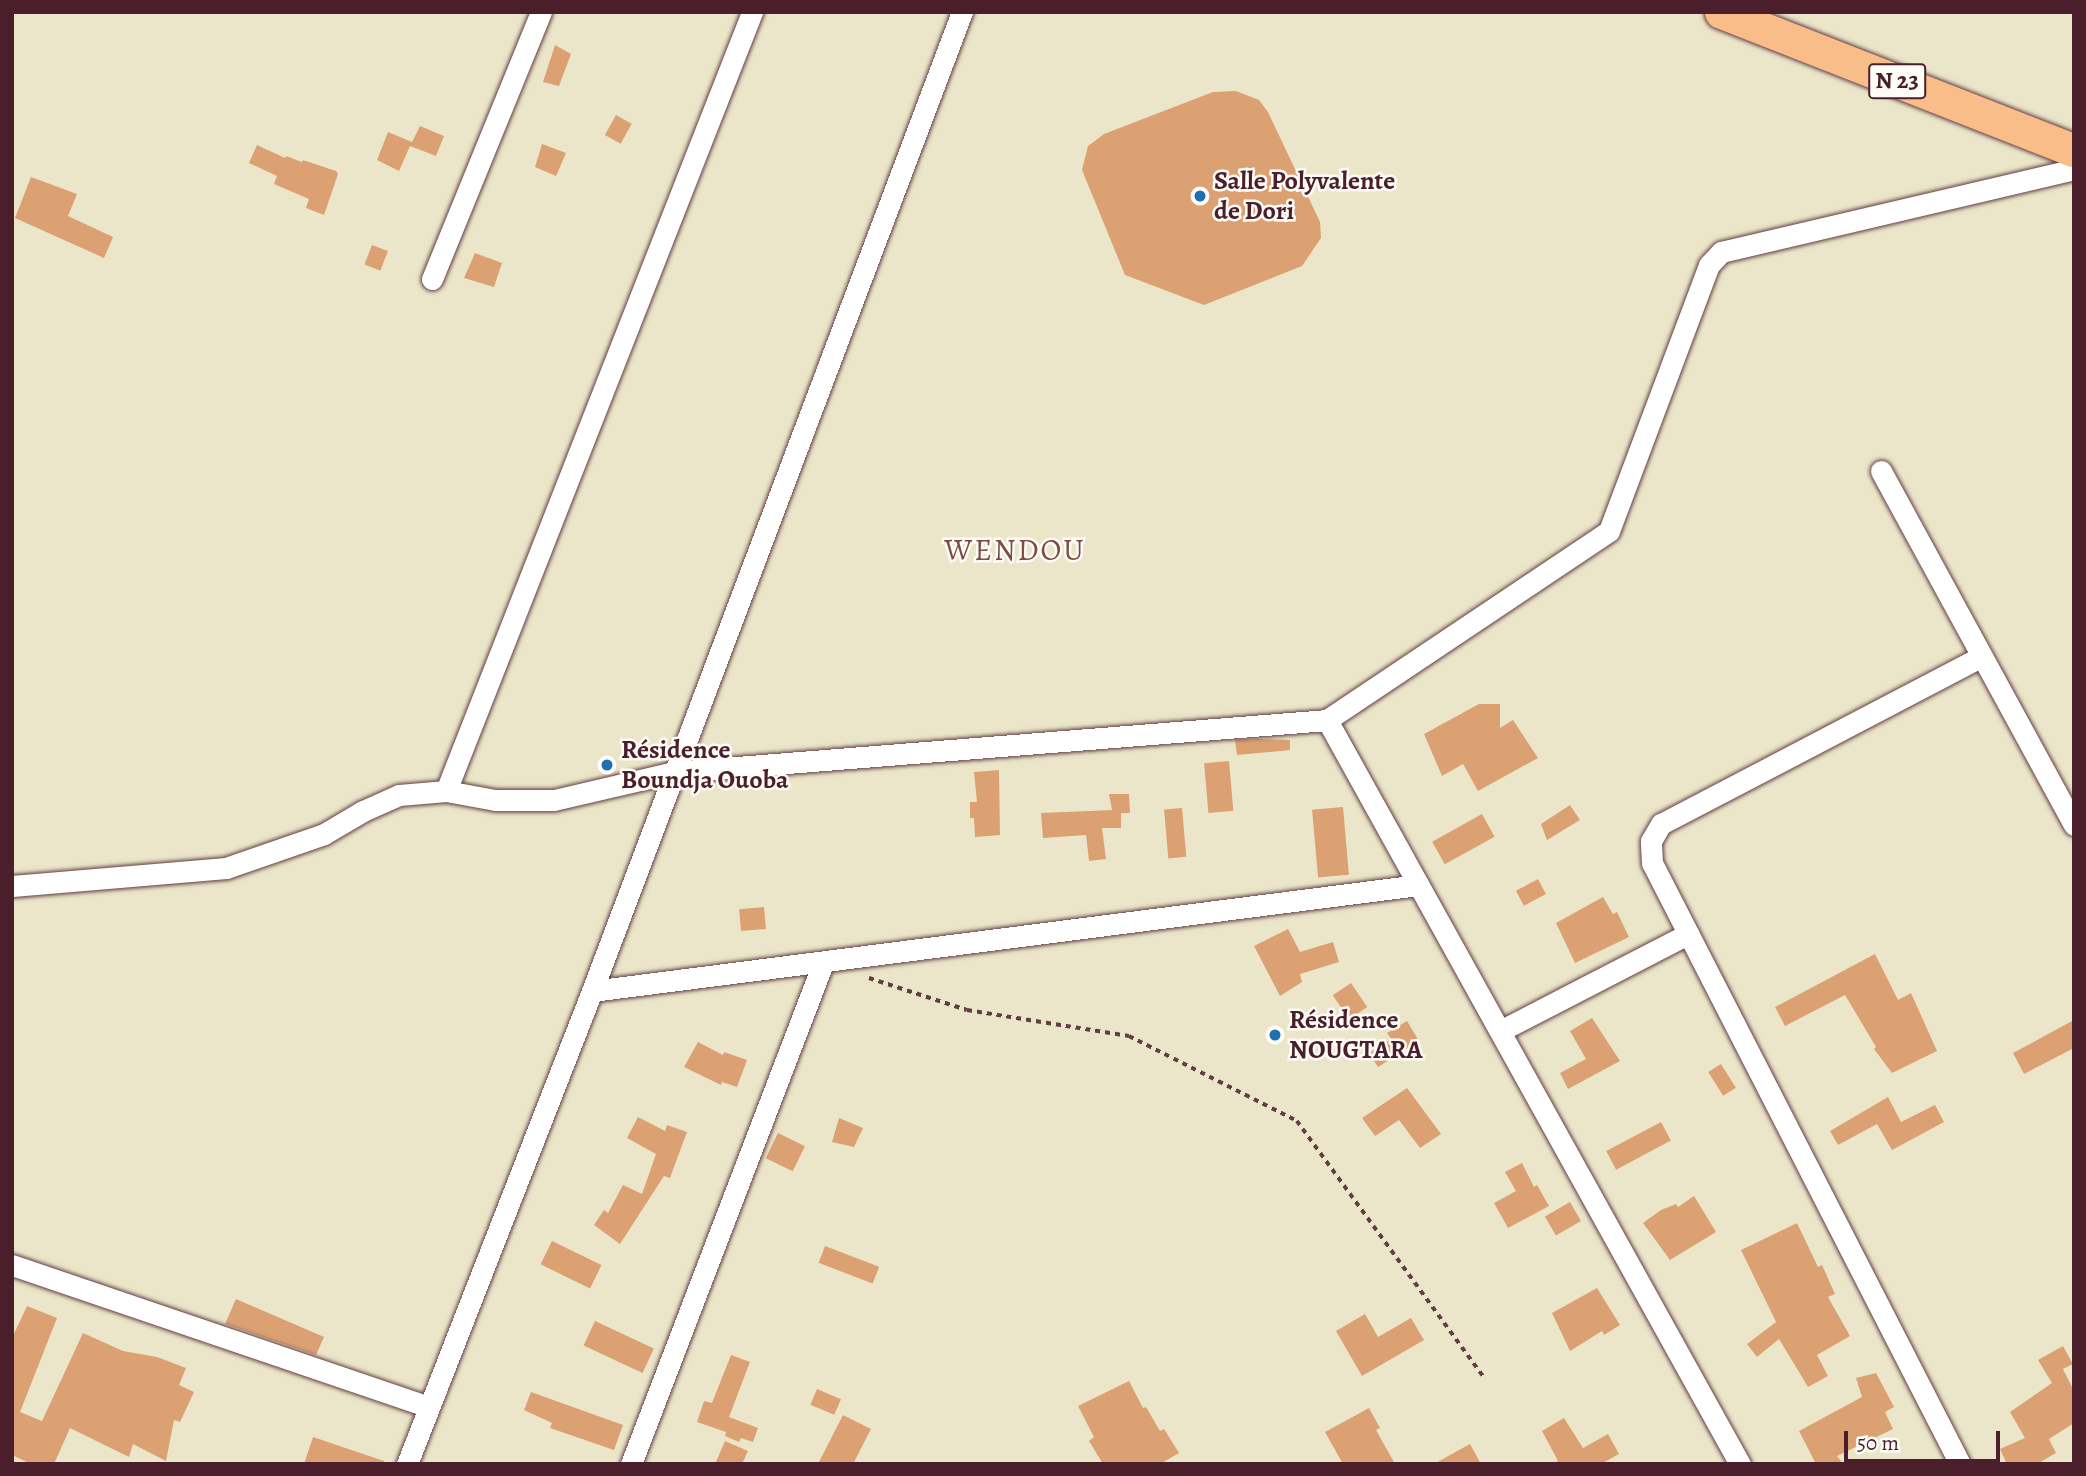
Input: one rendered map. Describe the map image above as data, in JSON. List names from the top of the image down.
{
  "streets": {
    "main road": ["N 23"]
  },
  "districts": ["WENDOU"],
  "places": ["Salle Polyvalente de Dori", "Résidence Boundja Ouoba", "Résidence NOUGTARA"],
  "scale_bar": "50 m"
}
